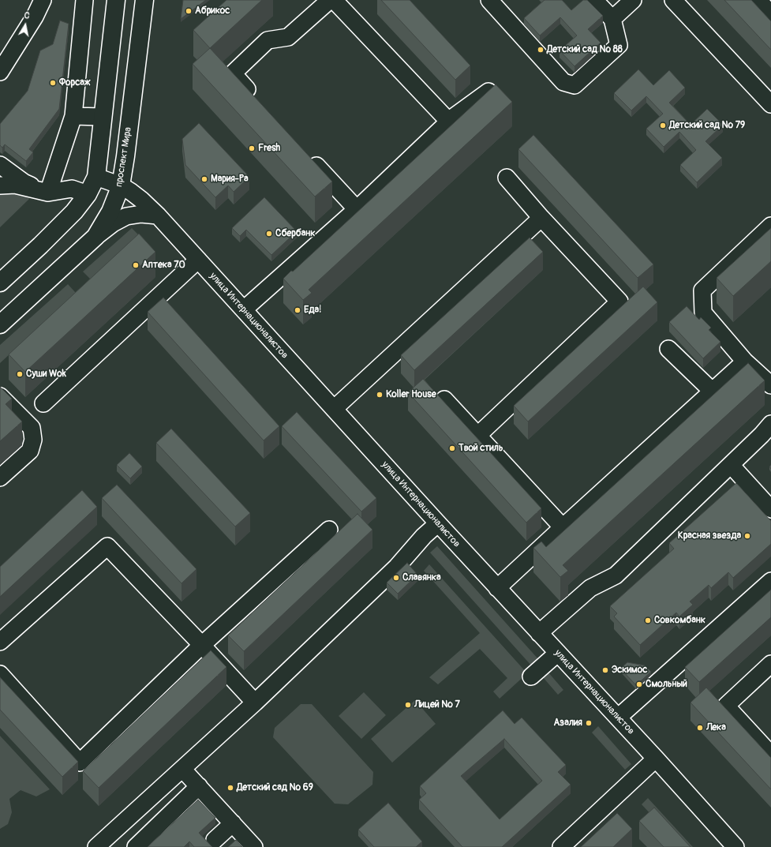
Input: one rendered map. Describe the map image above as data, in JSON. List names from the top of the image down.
{
  "streets": {
    "main road": ["проспект Мира"],
    "street": ["улица Интернационалистов"]
  },
  "crossings": [
    ["проспект Мира", "улица Интернационалистов"]
  ],
  "places": [
    "Абрикос",
    "Детский сад № 88",
    "Форсаж",
    "Детский сад № 79",
    "Fresh",
    "Мария-Ра",
    "Сбербанк",
    "Аптека 70",
    "Еда!",
    "Суши Wok",
    "Koller House",
    "Твой стиль",
    "Красная звезда",
    "Славянка",
    "Совкомбанк",
    "Эскимос",
    "Смольный",
    "Лицей № 7",
    "Азалия",
    "Лека",
    "Детский сад № 69"
  ],
  "north": "top"
}
